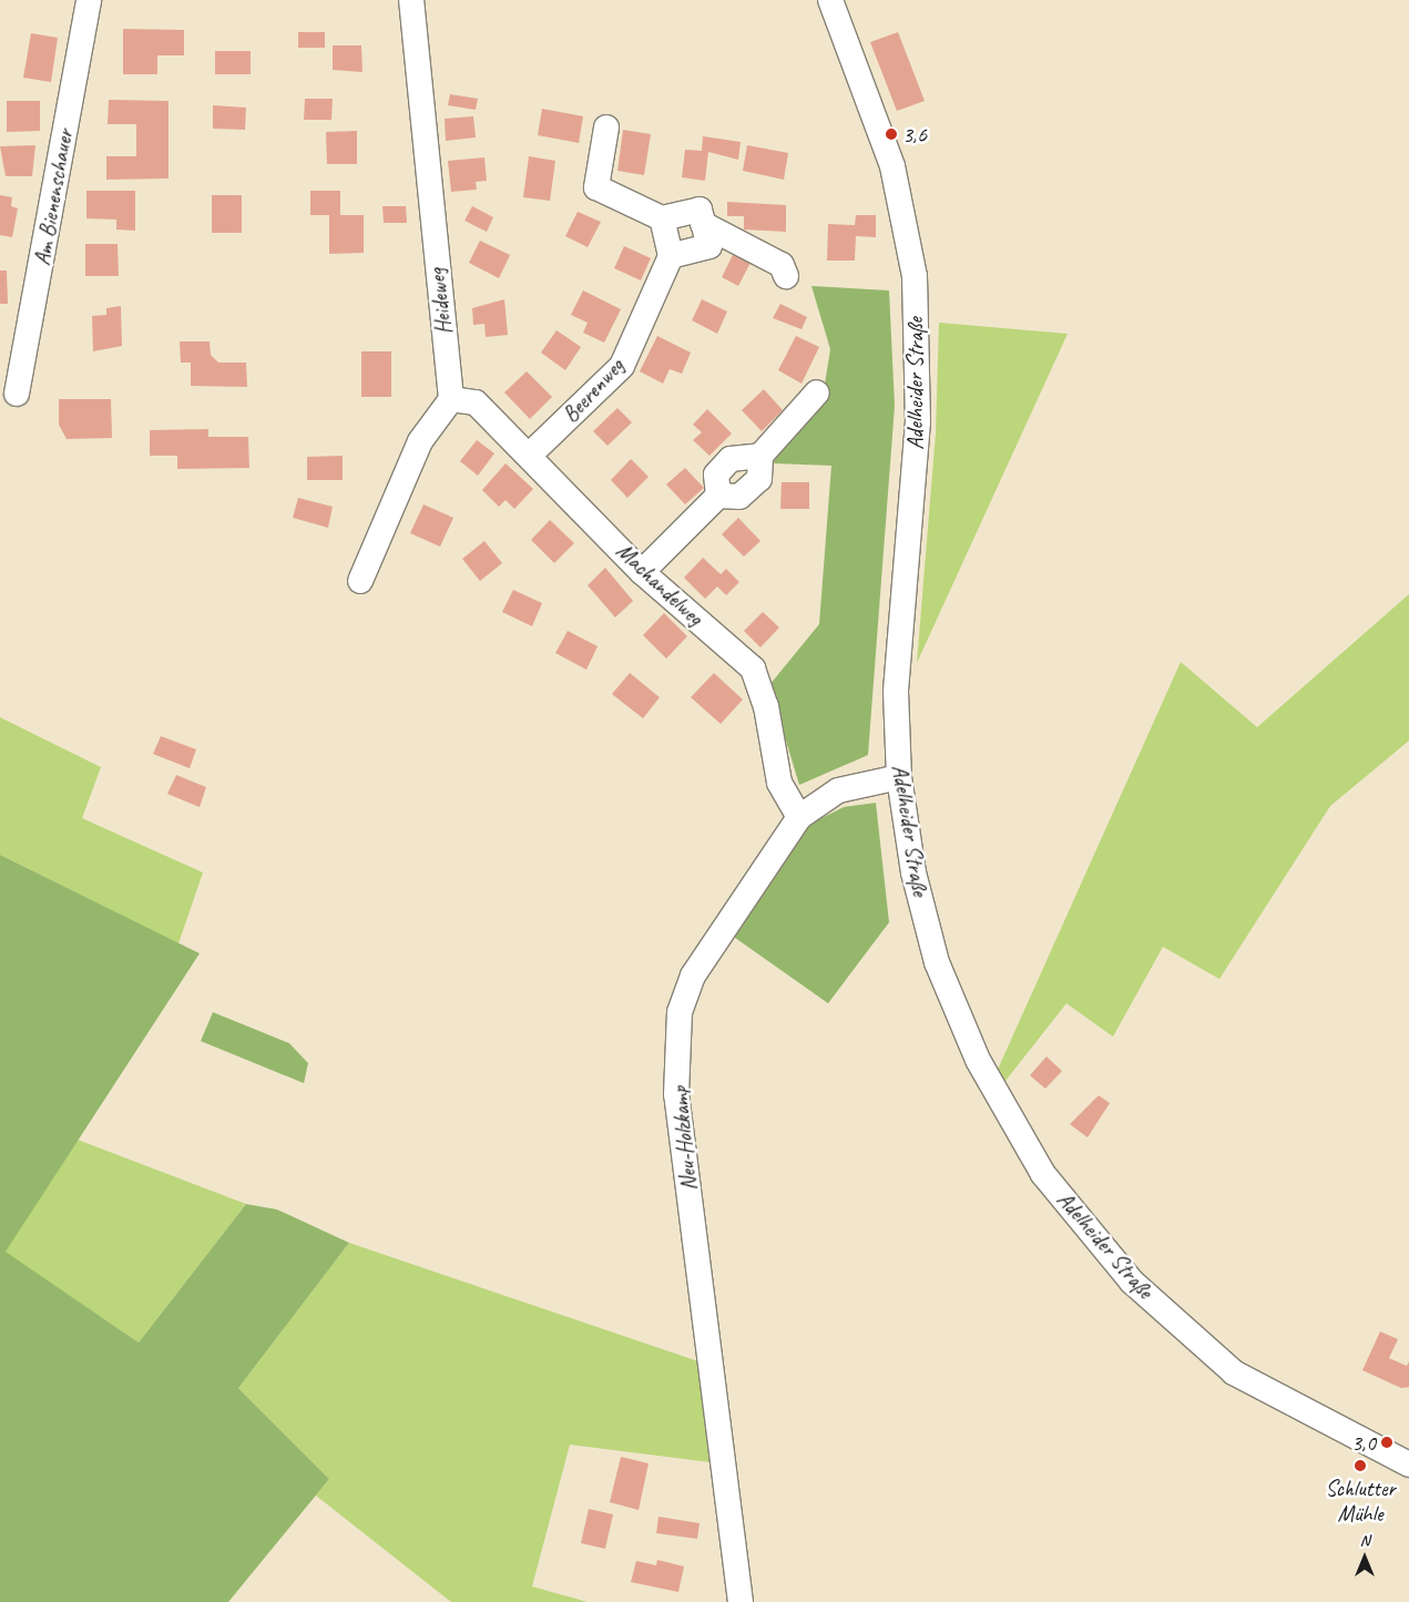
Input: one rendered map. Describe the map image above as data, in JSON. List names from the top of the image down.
{
  "streets": {
    "street": [
      "Am Bienenschauer",
      "Heideweg",
      "Adelheider Straße",
      "Beerenweg",
      "Machandelweg",
      "Neu-Holzkamp"
    ]
  },
  "crossings": [
    ["Heideweg", "Machandelweg"],
    ["Adelheider Straße", "Neu-Holzkamp"],
    ["Beerenweg", "Machandelweg"],
    ["Machandelweg", "Neu-Holzkamp"]
  ],
  "places": ["3,6", "3,0", "Schlutter Mühle"],
  "north": "top"
}
